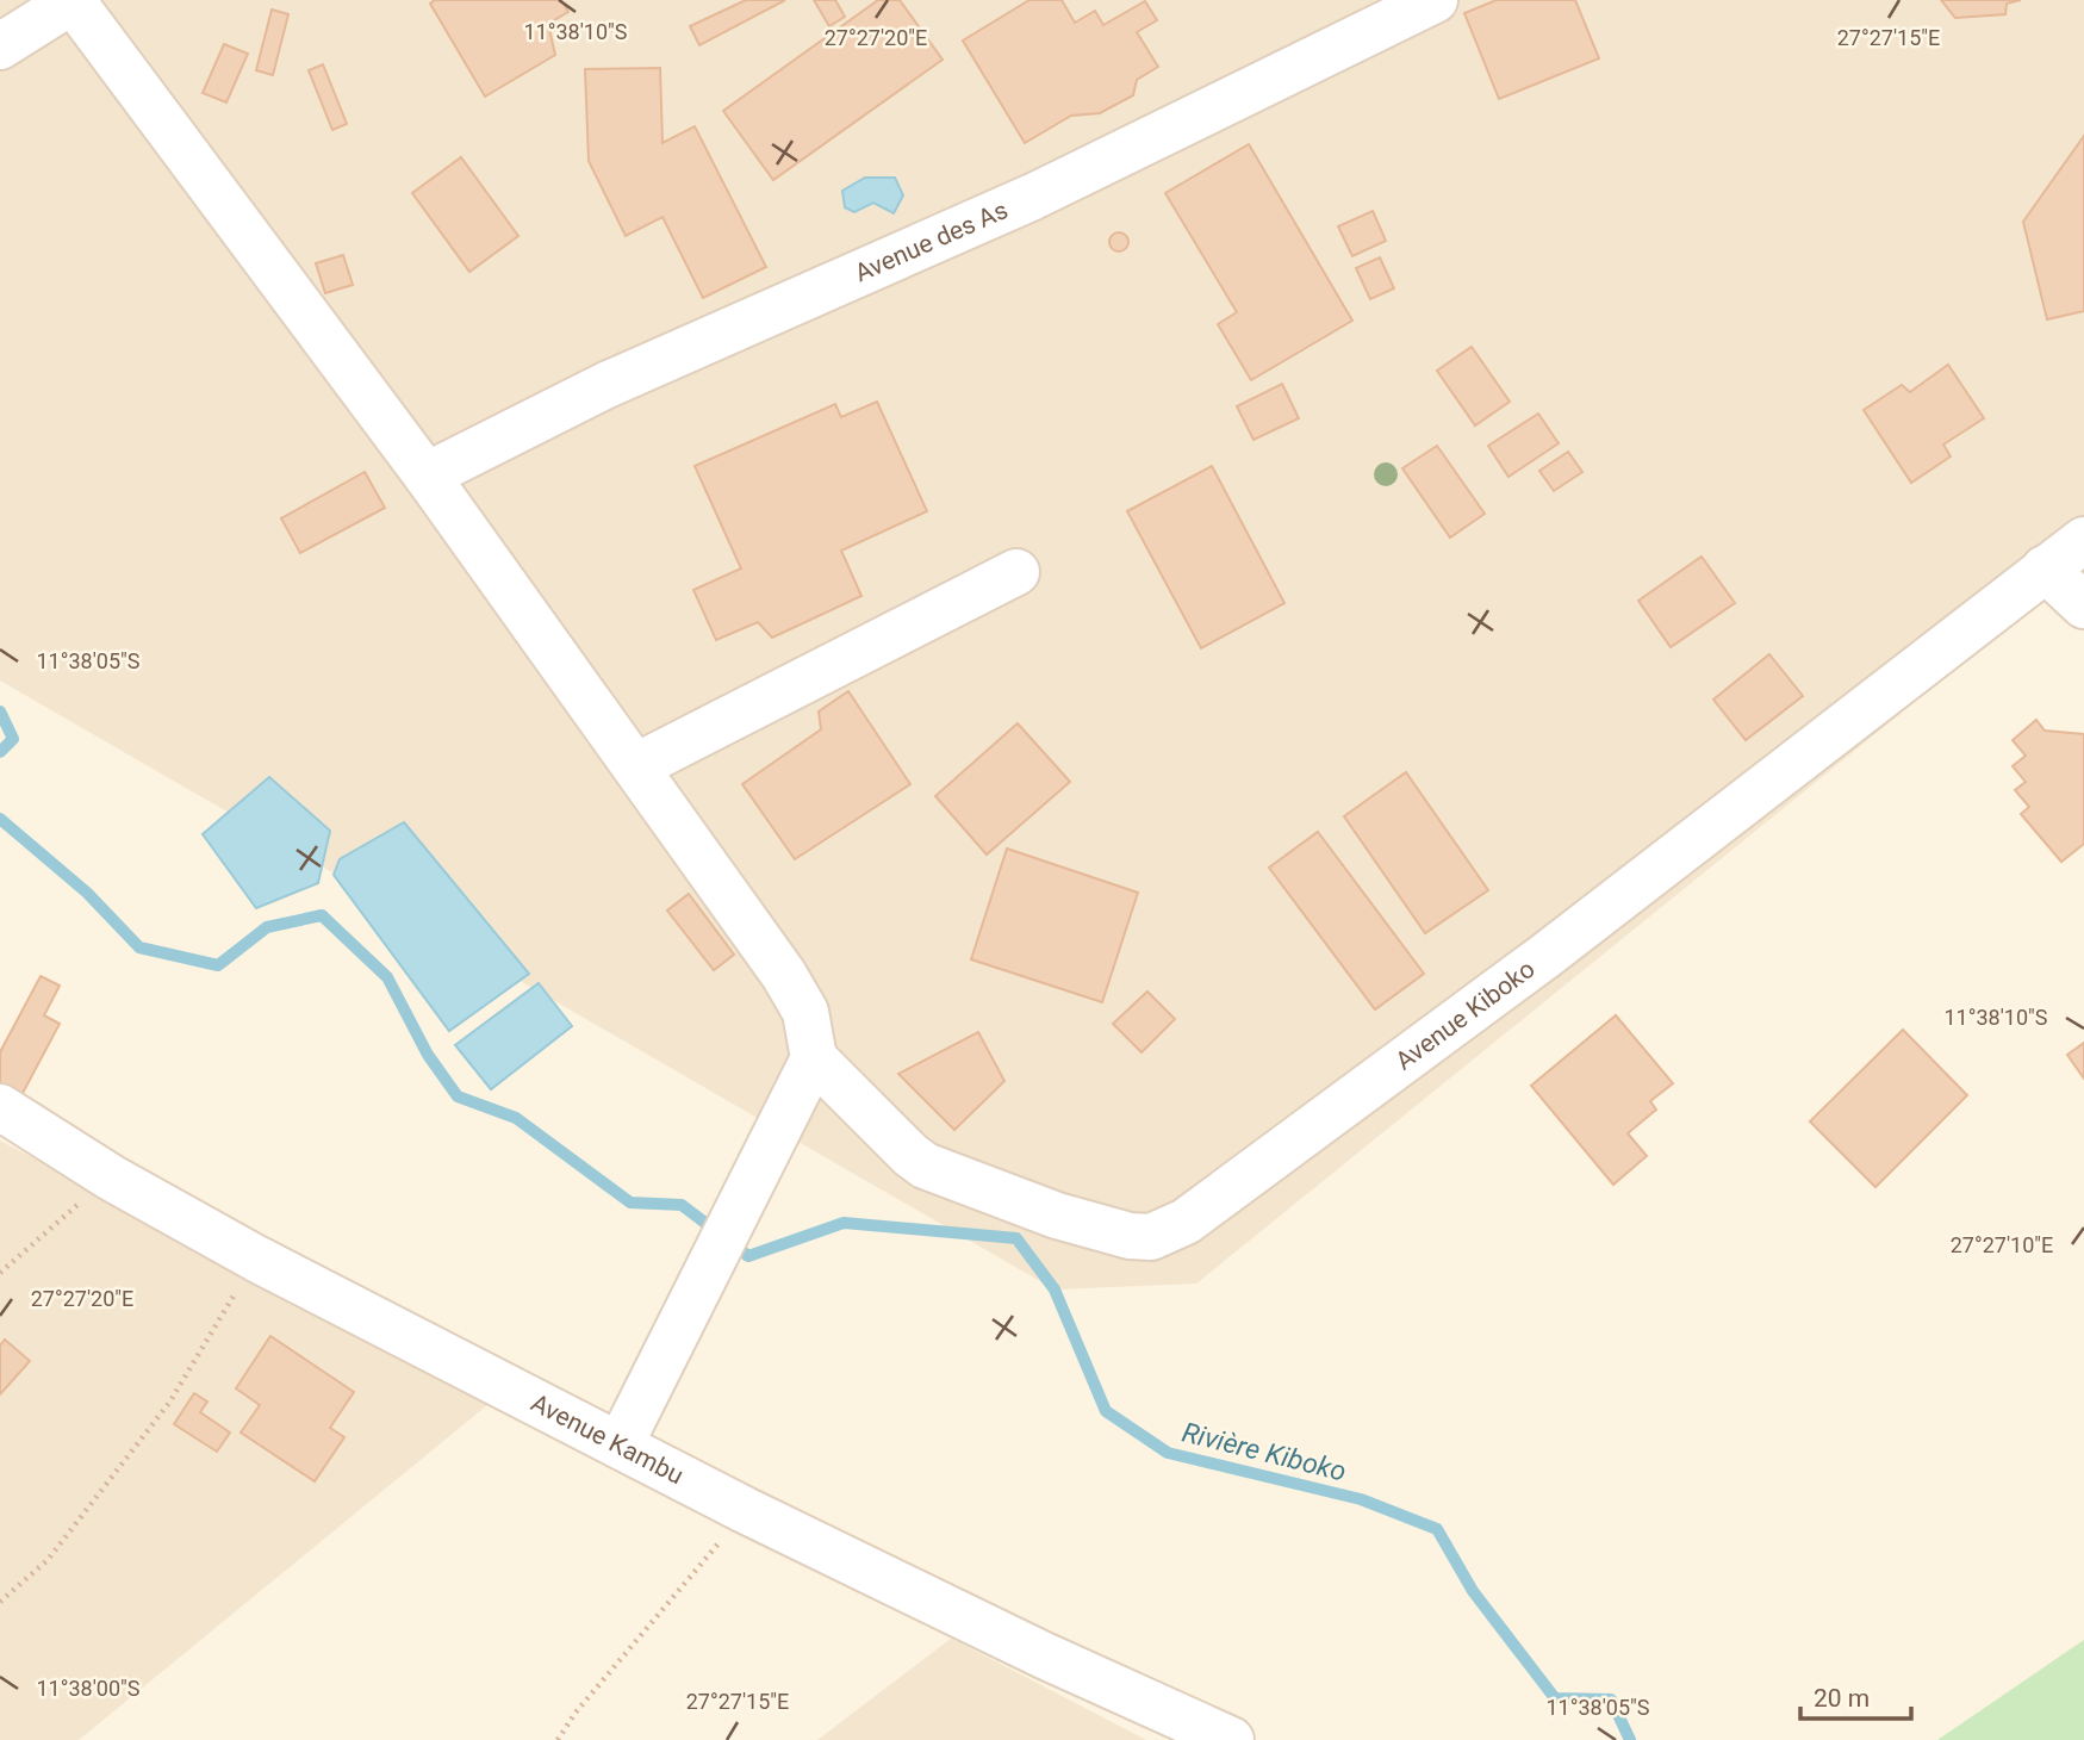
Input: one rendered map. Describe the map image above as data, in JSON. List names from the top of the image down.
{
  "streets": {
    "street": ["Avenue des As", "Avenue Kiboko", "Avenue Kambu"]
  },
  "water": ["Rivière Kiboko"],
  "scale_bar": "20 m",
  "coordinates": [
    "11°38'10\"S",
    "27°27'20\"E",
    "27°27'15\"E",
    "11°38'05\"S",
    "27°27'10\"E",
    "11°38'00\"S"
  ]
}
